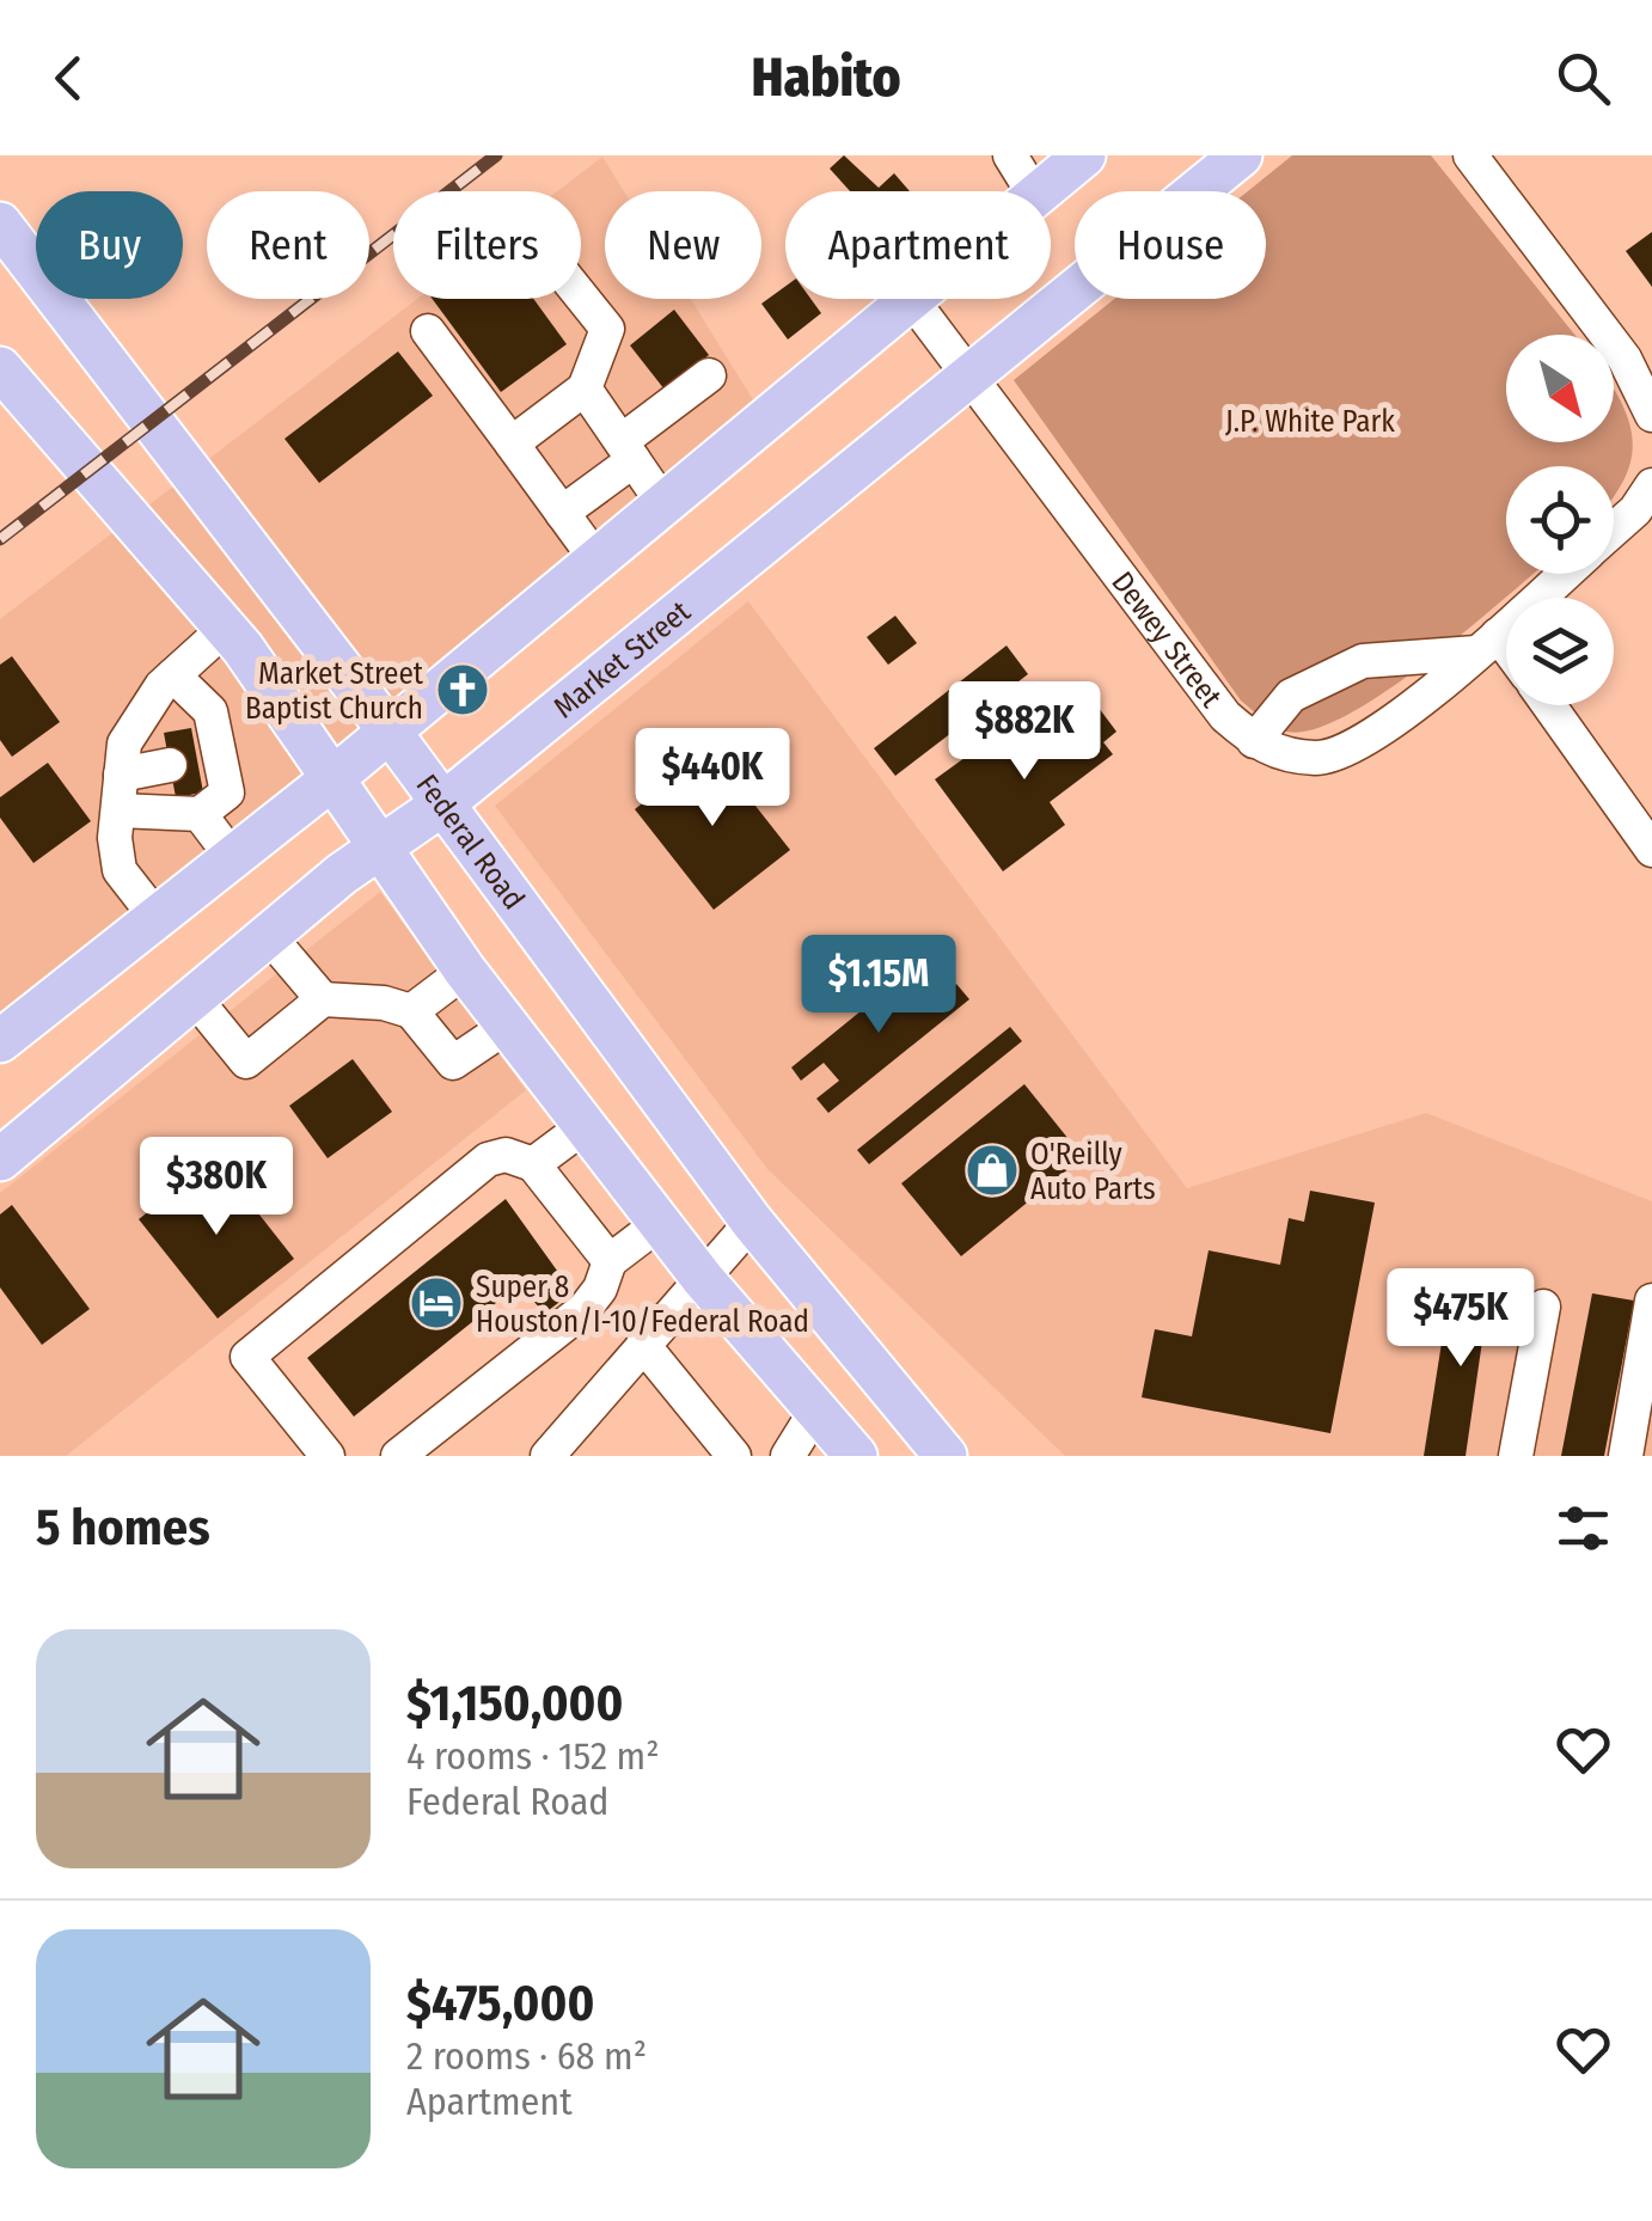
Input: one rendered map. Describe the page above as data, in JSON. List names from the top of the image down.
{
  "streets": {
    "main road": ["Market Street", "Federal Road"],
    "street": ["Dewey Street"]
  },
  "crossings": [
    ["Dewey Street", "Market Street"],
    ["Market Street", "Federal Road"]
  ],
  "parks": ["J.P. White Park"],
  "places": {
    "church": ["Market Street Baptist Church"],
    "shop": ["O'Reilly Auto Parts"],
    "hotel": ["Super 8 Houston/I-10/Federal Road"]
  },
  "north": "bottom right",
  "page": {
    "header": "Habito",
    "chip": [
      "Buy",
      "Rent",
      "Filters",
      "New",
      "Apartment",
      "House"
    ],
    "price": [
      "$882K",
      "$440K",
      "$1.15M",
      "$380K",
      "$475K"
    ],
    "heading": "5 homes",
    "list": [
      {
        "name": "$1,150,000",
        "note": "4 rooms · 152 m² · Federal Road"
      },
      {
        "name": "$475,000",
        "note": "2 rooms · 68 m² · Apartment"
      }
    ]
  }
}
